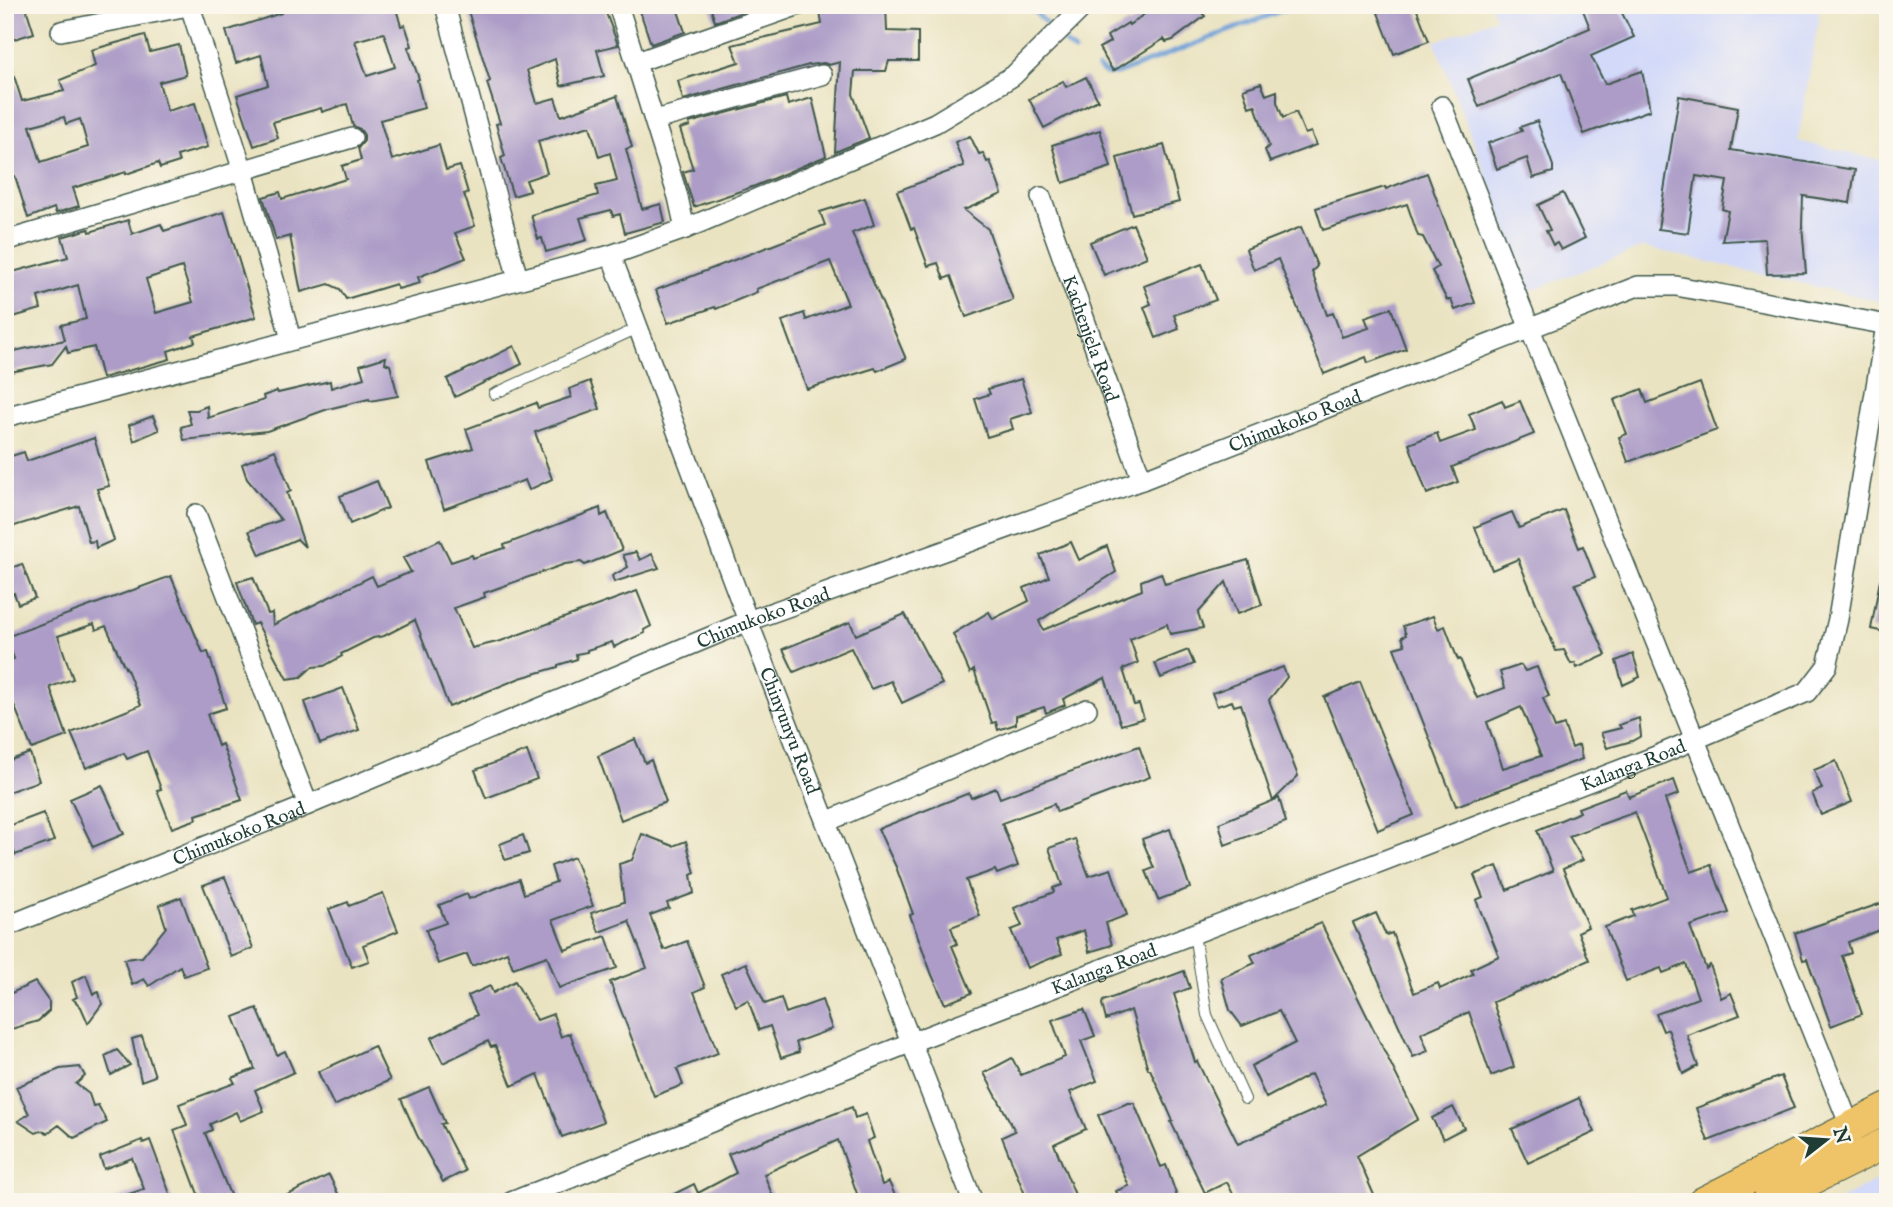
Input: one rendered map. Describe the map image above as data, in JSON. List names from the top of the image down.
{
  "streets": {
    "street": [
      "Kachenjela Road",
      "Chimukoko Road",
      "Chinyunyu Road",
      "Kalanga Road"
    ]
  },
  "crossings": [
    ["Kachenjela Road", "Chimukoko Road"],
    ["Chimukoko Road", "Chinyunyu Road"],
    ["Chimukoko Road", "Kalanga Road"],
    ["Chinyunyu Road", "Kalanga Road"]
  ],
  "north": "right"
}
